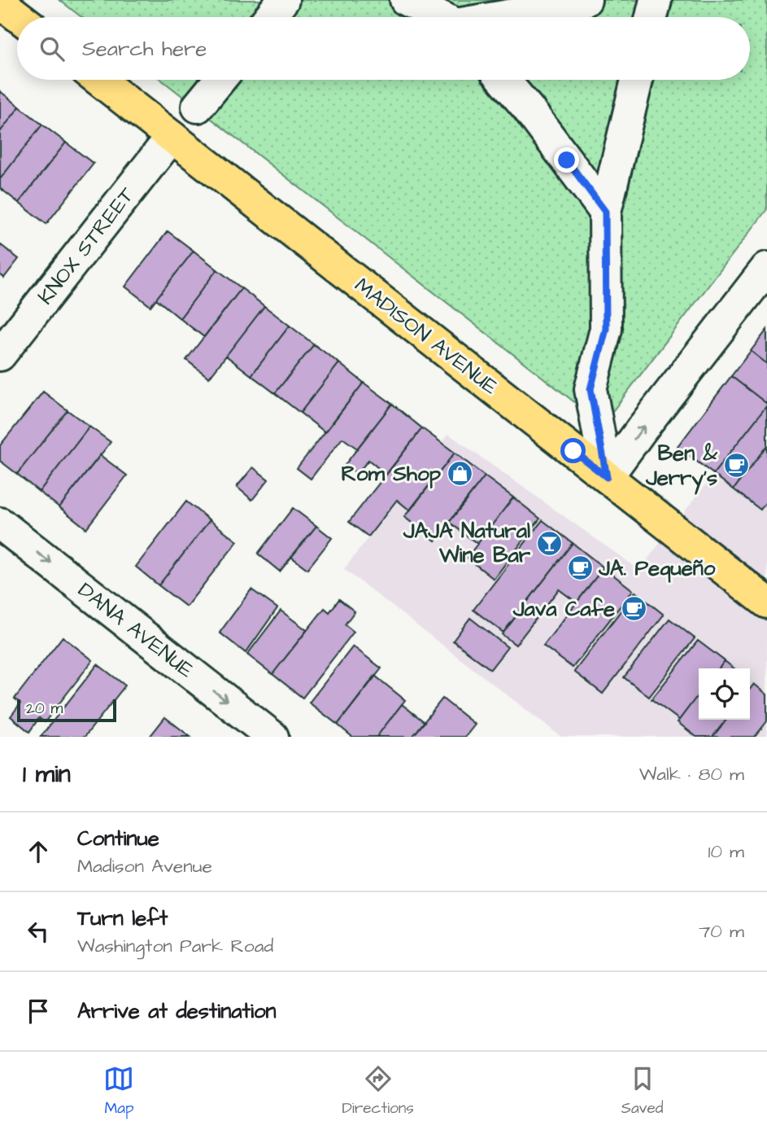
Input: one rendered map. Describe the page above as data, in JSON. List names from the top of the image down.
{
  "streets": {
    "main road": ["MADISON AVENUE"],
    "street": ["KNOX STREET", "DANA AVENUE"]
  },
  "crossings": [
    ["KNOX STREET", "MADISON AVENUE"]
  ],
  "one_way": ["DANA AVENUE"],
  "places": {
    "cafe": ["Ben & Jerry's", "JA. Pequeño", "Java Cafe"],
    "shop": ["Rom Shop"],
    "bar": ["JAJA Natural Wine Bar"]
  },
  "scale_bar": "20 m",
  "page": {
    "search": "Search here",
    "scale": "20 m",
    "heading": ["1 min", "Walk · 80 m"],
    "list": [
      ["Continue", "Madison Avenue", "10 m"],
      ["Turn left", "Washington Park Road", "70 m"],
      "Arrive at destination"
    ],
    "nav": ["Map", "Directions", "Saved"]
  }
}
